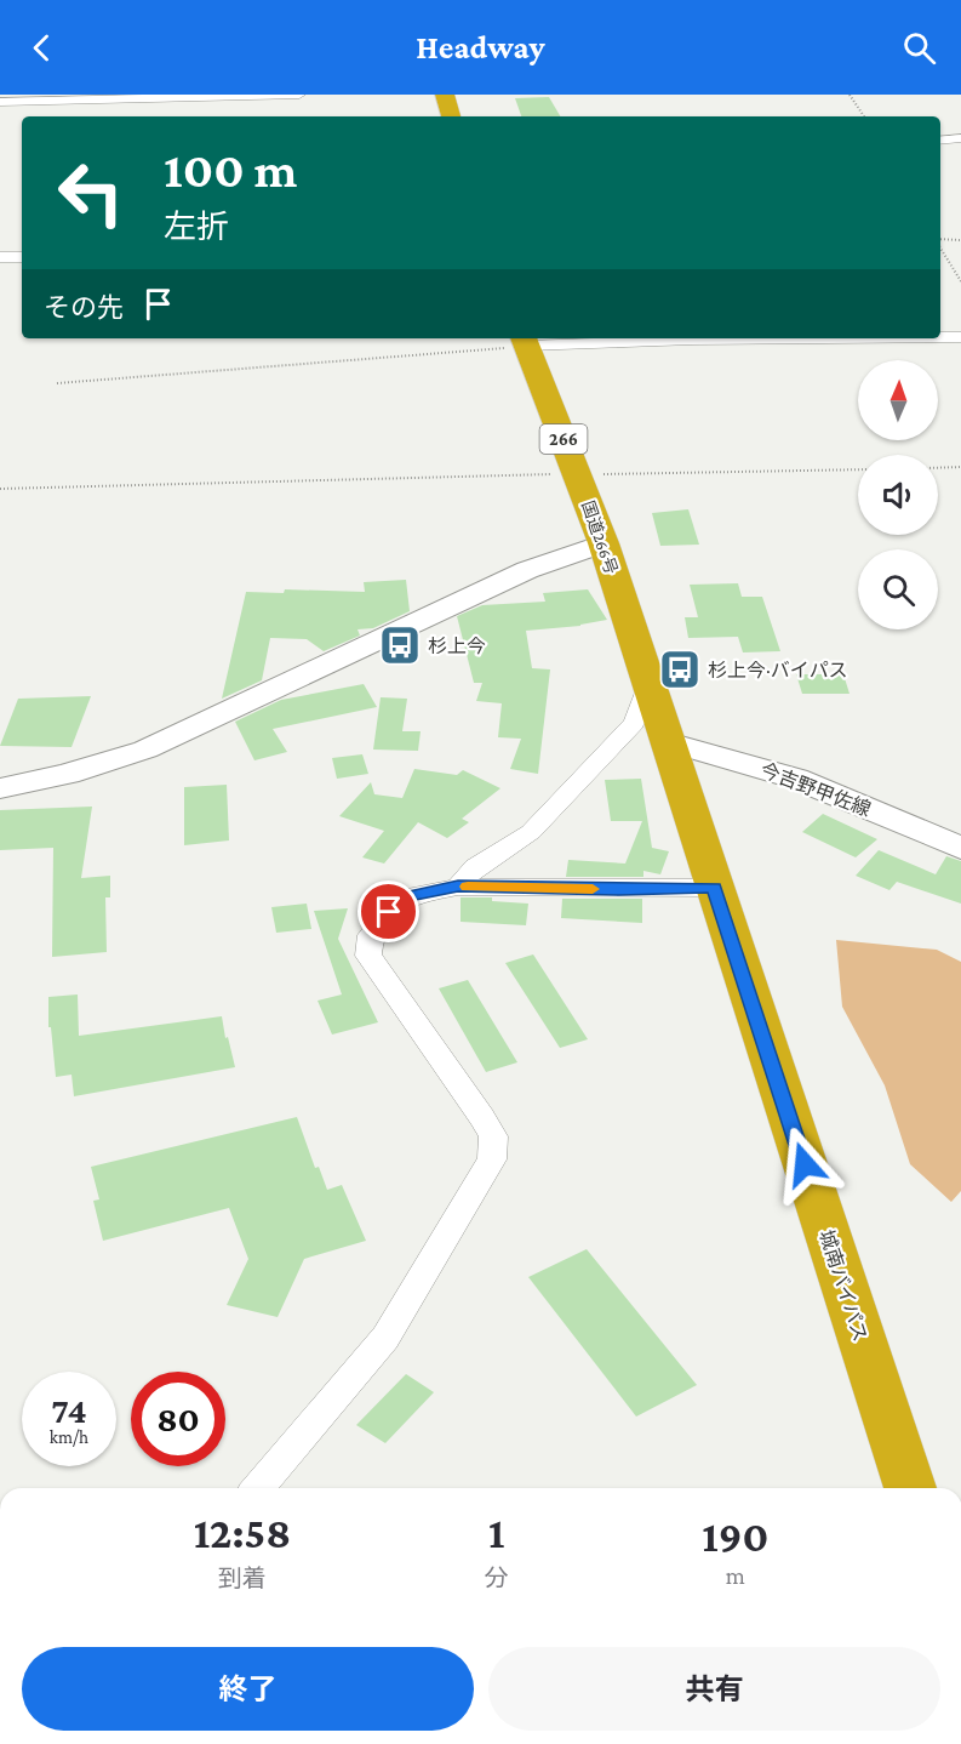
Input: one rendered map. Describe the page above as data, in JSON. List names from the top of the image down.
{
  "streets": {
    "highway": ["266", "国道266号", "城南バイパス"],
    "street": ["今吉野甲佐線"]
  },
  "crossings": [
    ["国道266号", "今吉野甲佐線"],
    ["国道266号", "城南バイパス"],
    ["今吉野甲佐線", "城南バイパス"]
  ],
  "places": {
    "bus stop": ["杉上今", "杉上今·バイパス"]
  },
  "north": "top",
  "page": {
    "header": "Headway",
    "turn": ["100 m", "左折"],
    "then": "その先",
    "speed": "74 km/h",
    "limit": "80",
    "eta": [
      "12:58",
      "到着",
      "1",
      "分",
      "190",
      "m"
    ],
    "buttons": ["終了", "共有"]
  }
}
